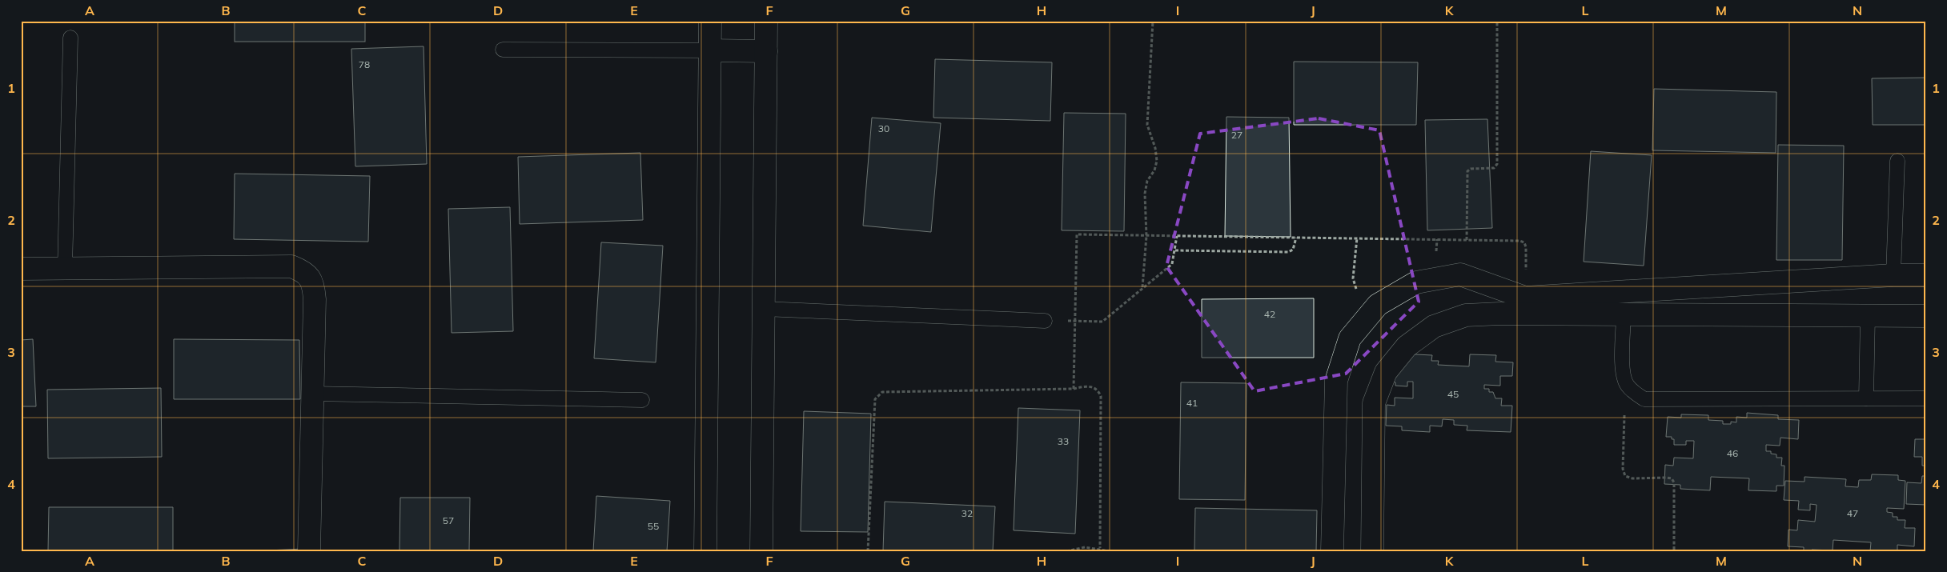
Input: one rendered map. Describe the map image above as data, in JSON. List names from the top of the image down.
{
  "house_numbers": [
    "78",
    "30",
    "27",
    "42",
    "45",
    "41",
    "33",
    "46",
    "32",
    "47",
    "57",
    "55"
  ],
  "grid": {
    "columns": [
      "A",
      "B",
      "C",
      "D",
      "E",
      "F",
      "G",
      "H",
      "I",
      "J",
      "K",
      "L",
      "M",
      "N"
    ],
    "rows": [
      "1",
      "2",
      "3",
      "4"
    ]
  }
}
